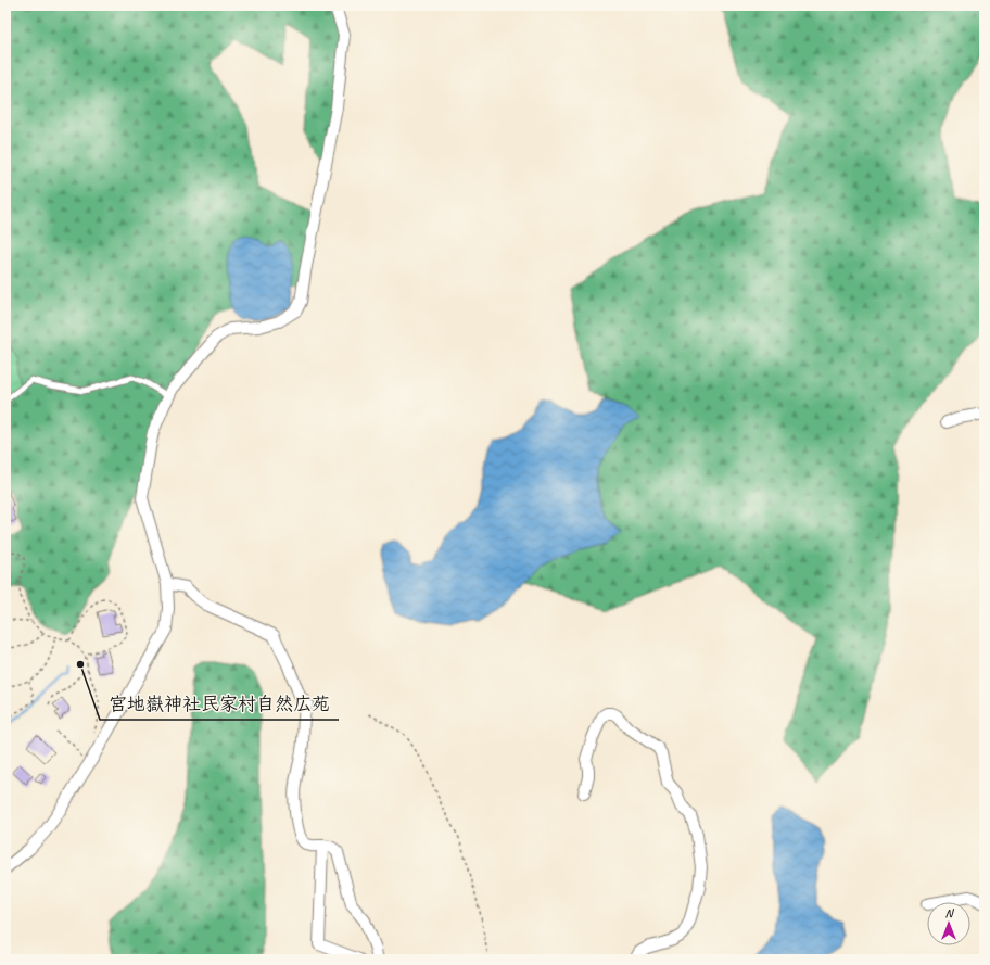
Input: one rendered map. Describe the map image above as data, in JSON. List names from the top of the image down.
{
  "places": ["宮地嶽神社民家村自然広苑"],
  "north": "top"
}
